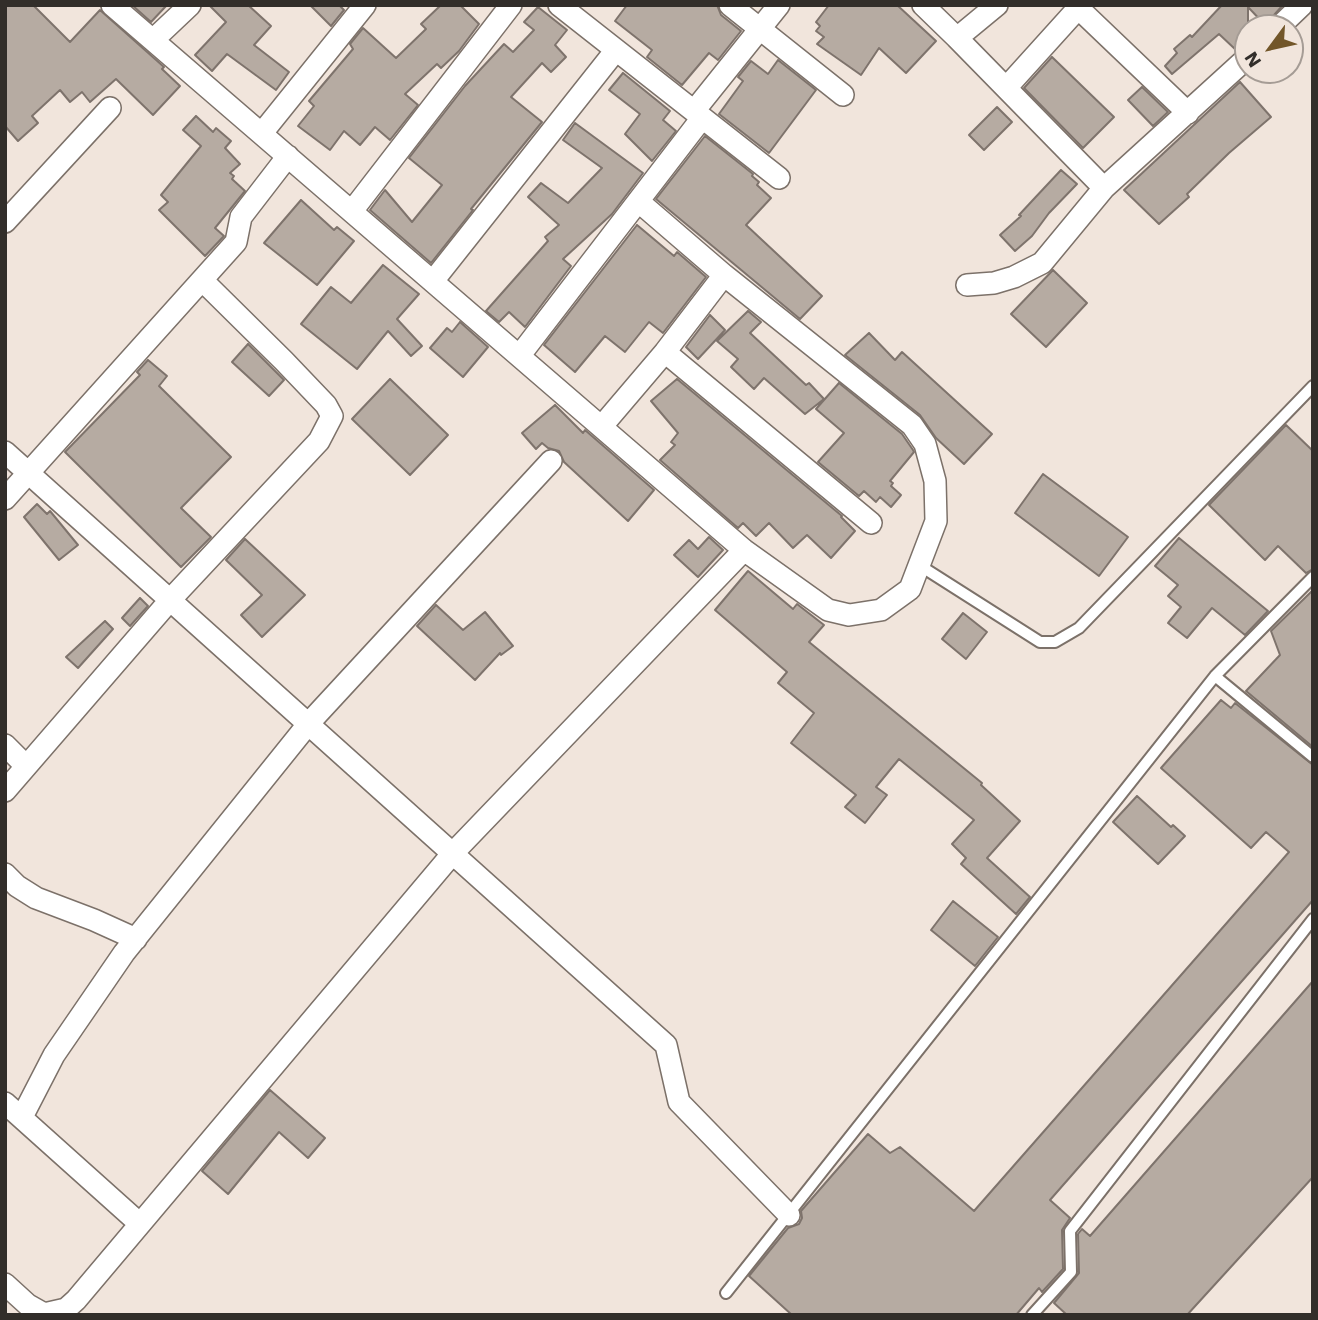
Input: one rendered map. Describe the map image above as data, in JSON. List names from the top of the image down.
{
  "north": "bottom left"
}
